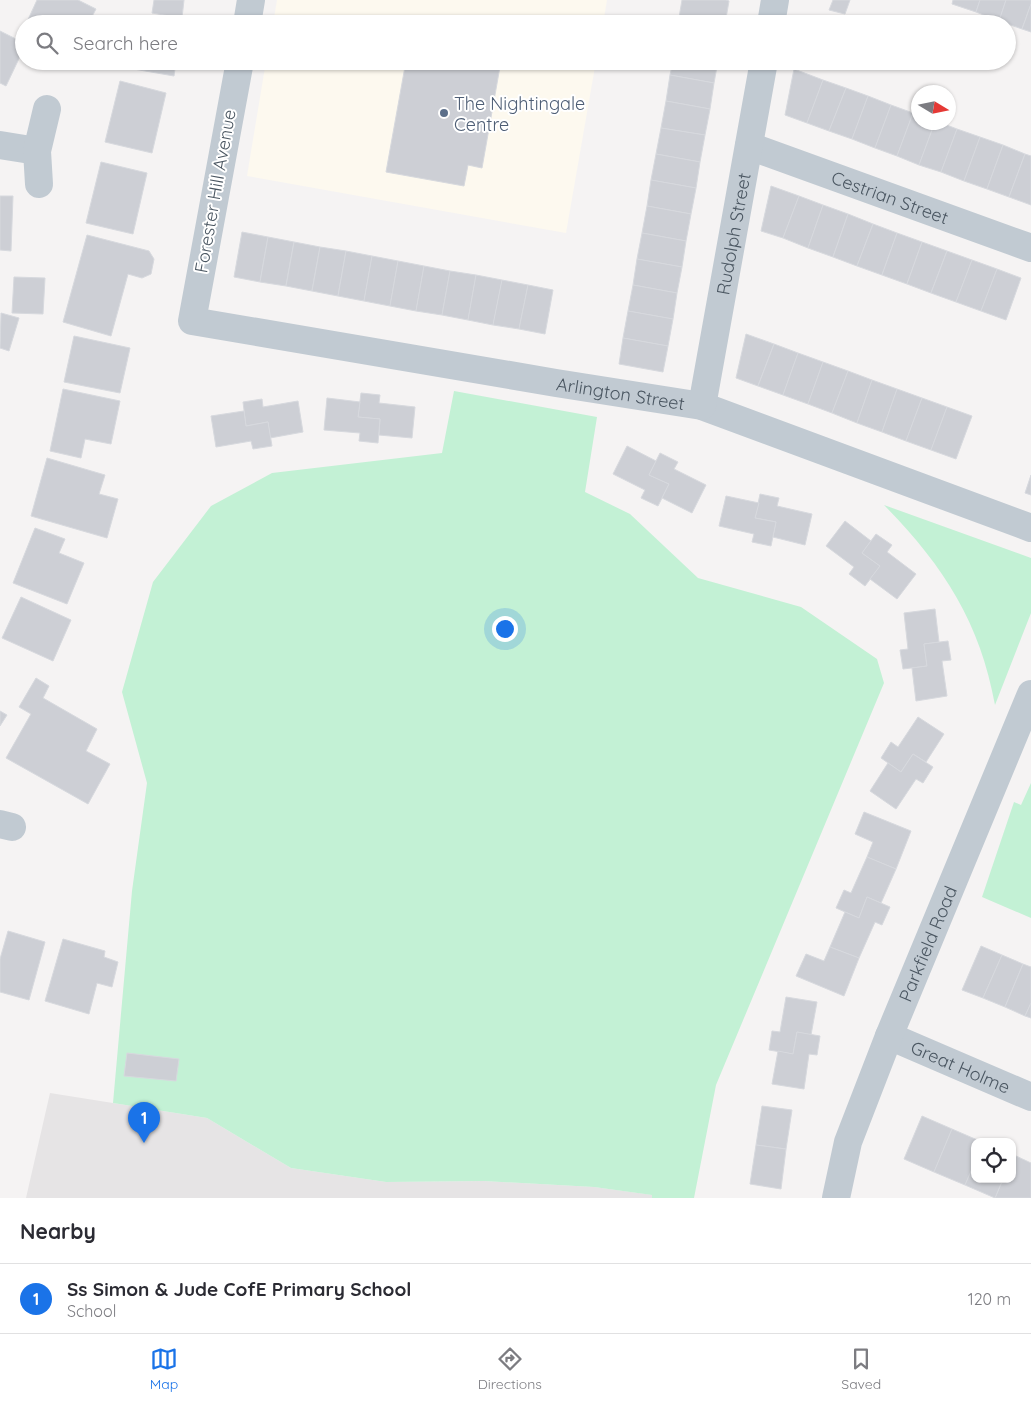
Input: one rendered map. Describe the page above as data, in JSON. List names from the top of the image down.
{
  "streets": {
    "street": [
      "Forester Hill Avenue",
      "Cestrian Street",
      "Rudolph Street",
      "Arlington Street",
      "Parkfield Road",
      "Great Holme"
    ]
  },
  "crossings": [
    ["Forester Hill Avenue", "Arlington Street"],
    ["Cestrian Street", "Rudolph Street"],
    ["Rudolph Street", "Arlington Street"],
    ["Parkfield Road", "Great Holme"]
  ],
  "places": ["The Nightingale Centre"],
  "north": "right",
  "page": {
    "search": "Search here",
    "pins": "1",
    "heading": "Nearby",
    "list": [
      {
        "mark": "1",
        "name": "Ss Simon & Jude CofE Primary School",
        "note": "School",
        "value": "120 m"
      }
    ],
    "nav": ["Map", "Directions", "Saved"]
  }
}
